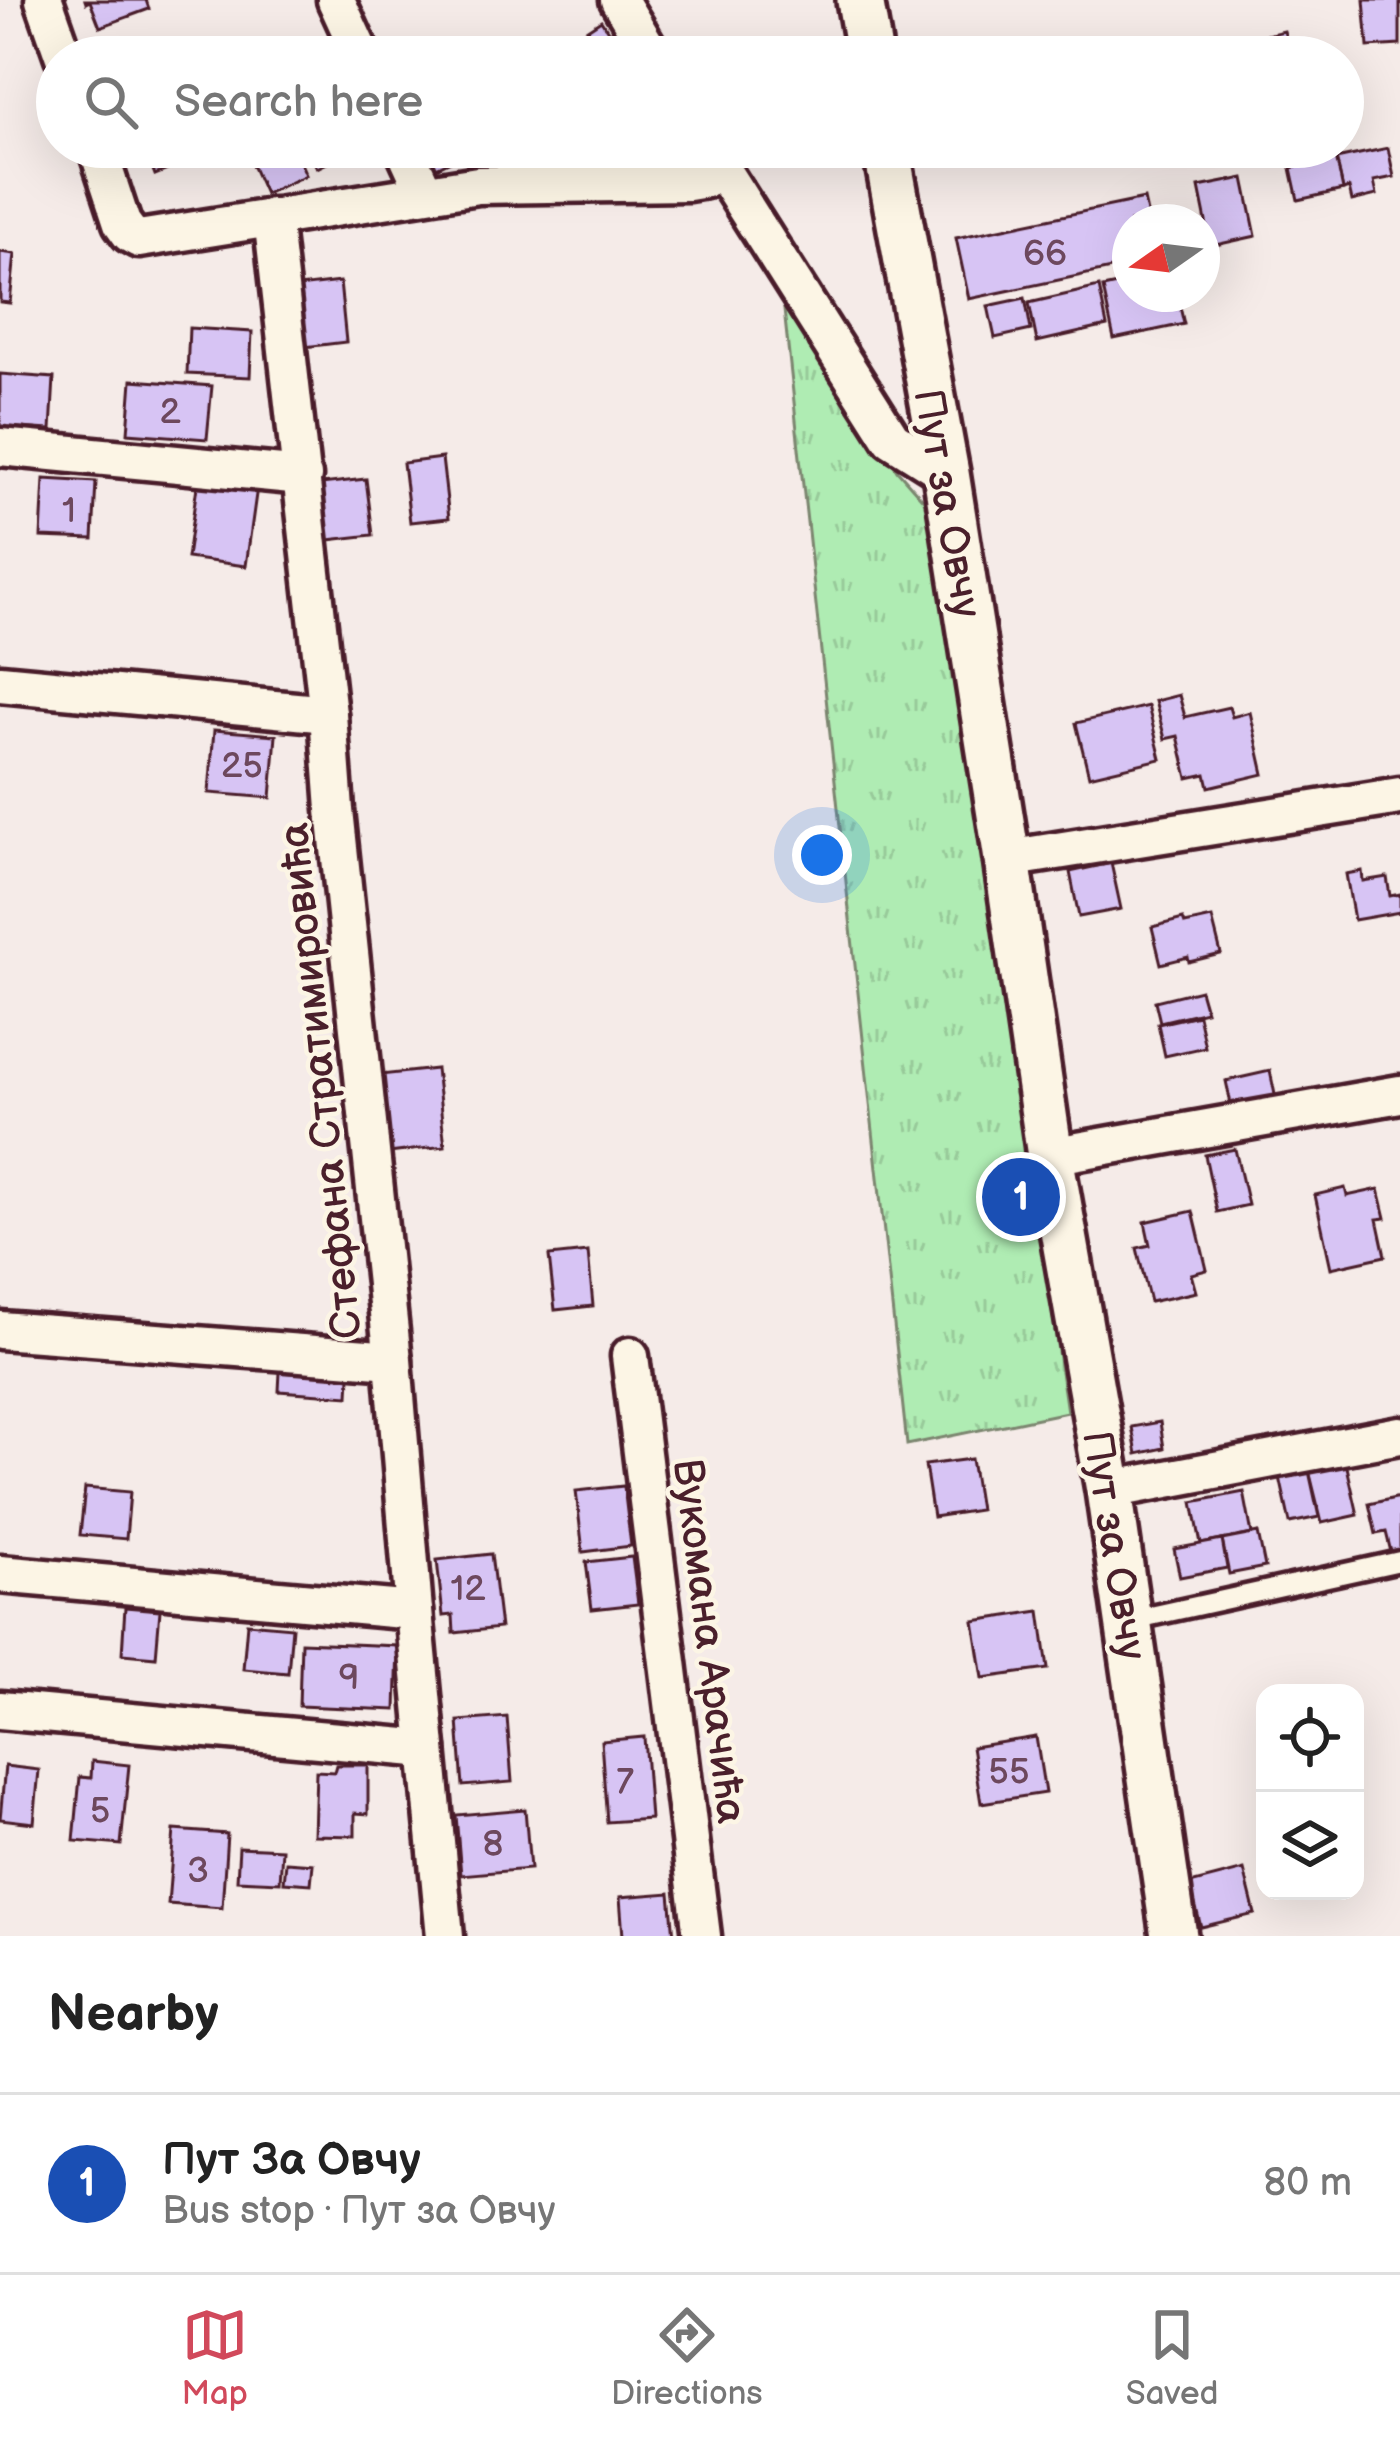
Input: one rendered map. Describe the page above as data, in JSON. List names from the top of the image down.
{
  "streets": {
    "street": ["Пут за Овчу", "Стефана Стратимировића", "Вукомана Арачића"]
  },
  "house_numbers": [
    "66",
    "2",
    "1",
    "25",
    "12",
    "9",
    "55",
    "7",
    "5",
    "8",
    "3"
  ],
  "north": "left",
  "page": {
    "search": "Search here",
    "pins": "1",
    "heading": "Nearby",
    "list": [
      {
        "mark": "1",
        "name": "Пут За Овчу",
        "note": "Bus stop · Пут за Овчу",
        "value": "80 m"
      }
    ],
    "nav": ["Map", "Directions", "Saved"]
  }
}
